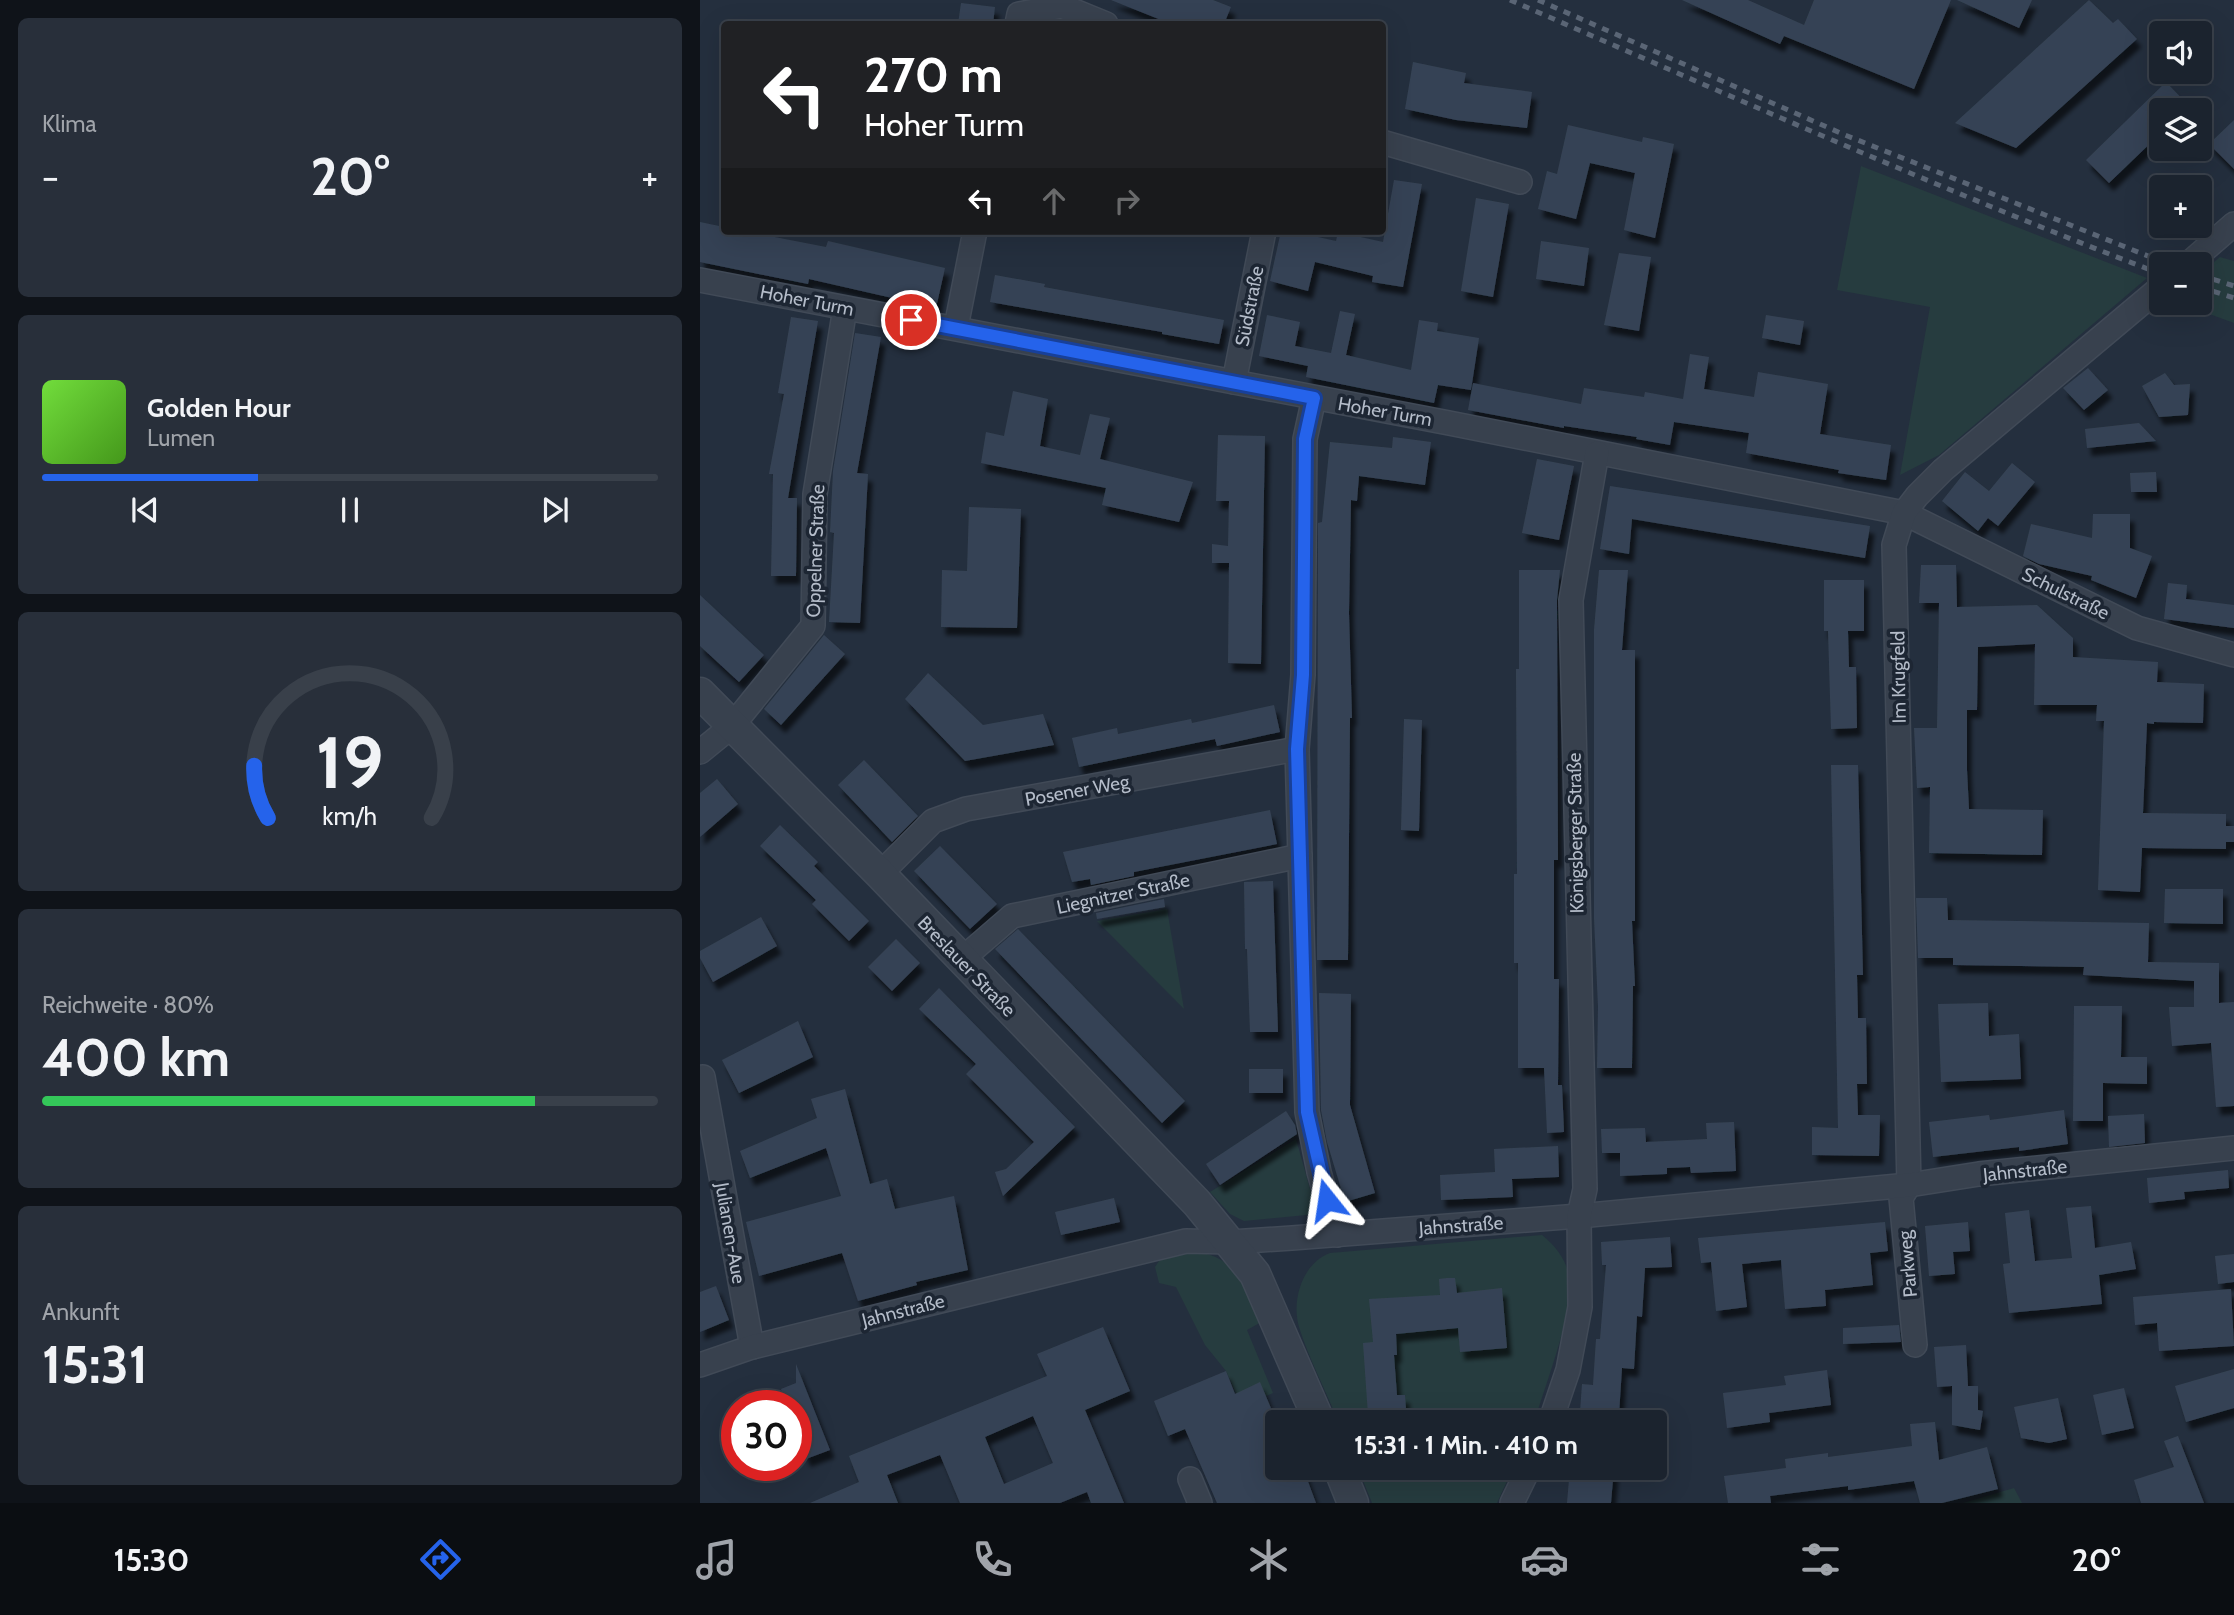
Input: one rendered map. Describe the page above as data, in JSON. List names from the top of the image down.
{
  "streets": {
    "street": [
      "Hoher Turm",
      "Südstraße",
      "Oppelner Straße",
      "Schulstraße",
      "Im Krugfeld",
      "Posener Weg",
      "Königsberger Straße",
      "Liegnitzer Straße",
      "Breslauer Straße",
      "Jahnstraße",
      "Julianen-Aue",
      "Parkweg"
    ]
  },
  "crossings": [
    ["Hoher Turm", "Südstraße"],
    ["Hoher Turm", "Oppelner Straße"],
    ["Hoher Turm", "Schulstraße"],
    ["Hoher Turm", "Im Krugfeld"],
    ["Hoher Turm", "Königsberger Straße"],
    ["Oppelner Straße", "Breslauer Straße"],
    ["Schulstraße", "Im Krugfeld"],
    ["Im Krugfeld", "Jahnstraße"],
    ["Im Krugfeld", "Parkweg"],
    ["Posener Weg", "Breslauer Straße"],
    ["Königsberger Straße", "Jahnstraße"],
    ["Liegnitzer Straße", "Breslauer Straße"],
    ["Breslauer Straße", "Jahnstraße"],
    ["Jahnstraße", "Julianen-Aue"],
    ["Jahnstraße", "Parkweg"]
  ],
  "page": {
    "tile": [
      "Klima",
      ["Reichweite · 80%", "400 km"],
      ["Ankunft", "15:31"]
    ],
    "map_buttons": ["+", "−"],
    "turn": ["270 m", "Hoher Turm"],
    "heat": ["−", "20°", "+"],
    "song": ["Golden Hour", "Lumen"],
    "limit": "30",
    "trip": "15:31 · 1 Min. · 410 m",
    "tabs": ["15:30", "20°"],
    "gauge": ["19", "km/h"]
  }
}
